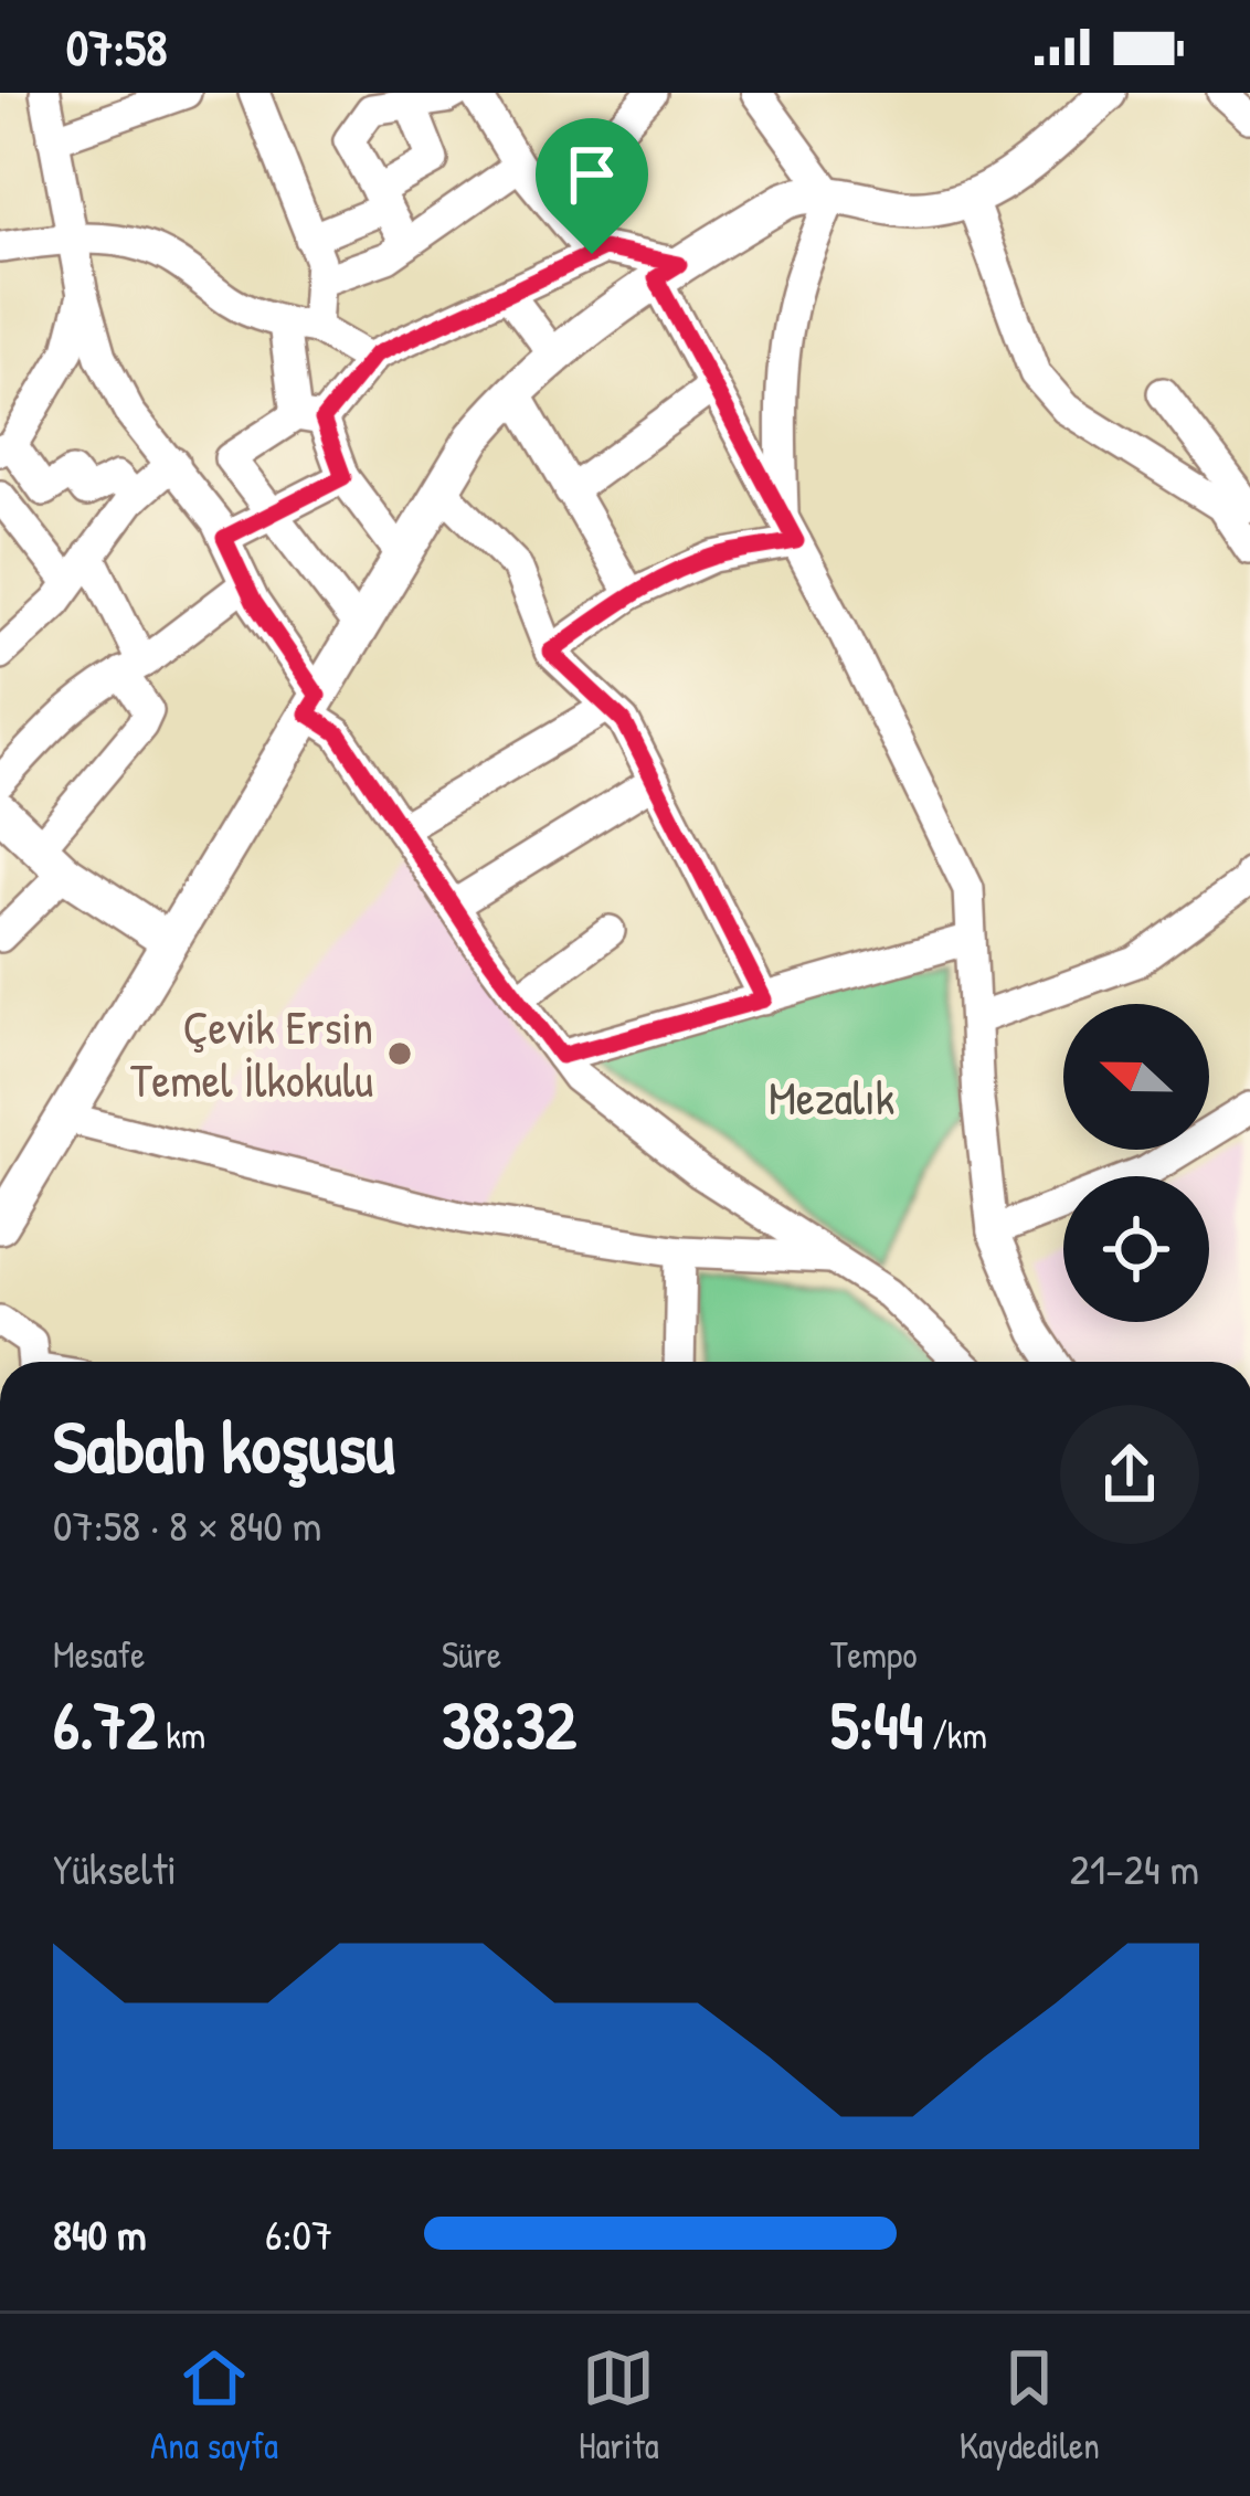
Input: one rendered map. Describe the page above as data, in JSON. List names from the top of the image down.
{
  "parks": ["Mezalık"],
  "places": ["Çevik Ersin Temel İlkokulu"],
  "north": "left",
  "page": {
    "status": "07:58",
    "heading": ["Sabah koşusu", "07:58 · 8 × 840 m"],
    "stats": [
      ["Mesafe", "6.72 km"],
      ["Süre", "38:32"],
      ["Tempo", "5:44 /km"]
    ],
    "chart": ["Yükselti", "21–24 m"],
    "list": [
      {
        "name": "840 m",
        "note": "6:07"
      }
    ],
    "tabs": ["Ana sayfa", "Harita", "Kaydedilen"]
  }
}
